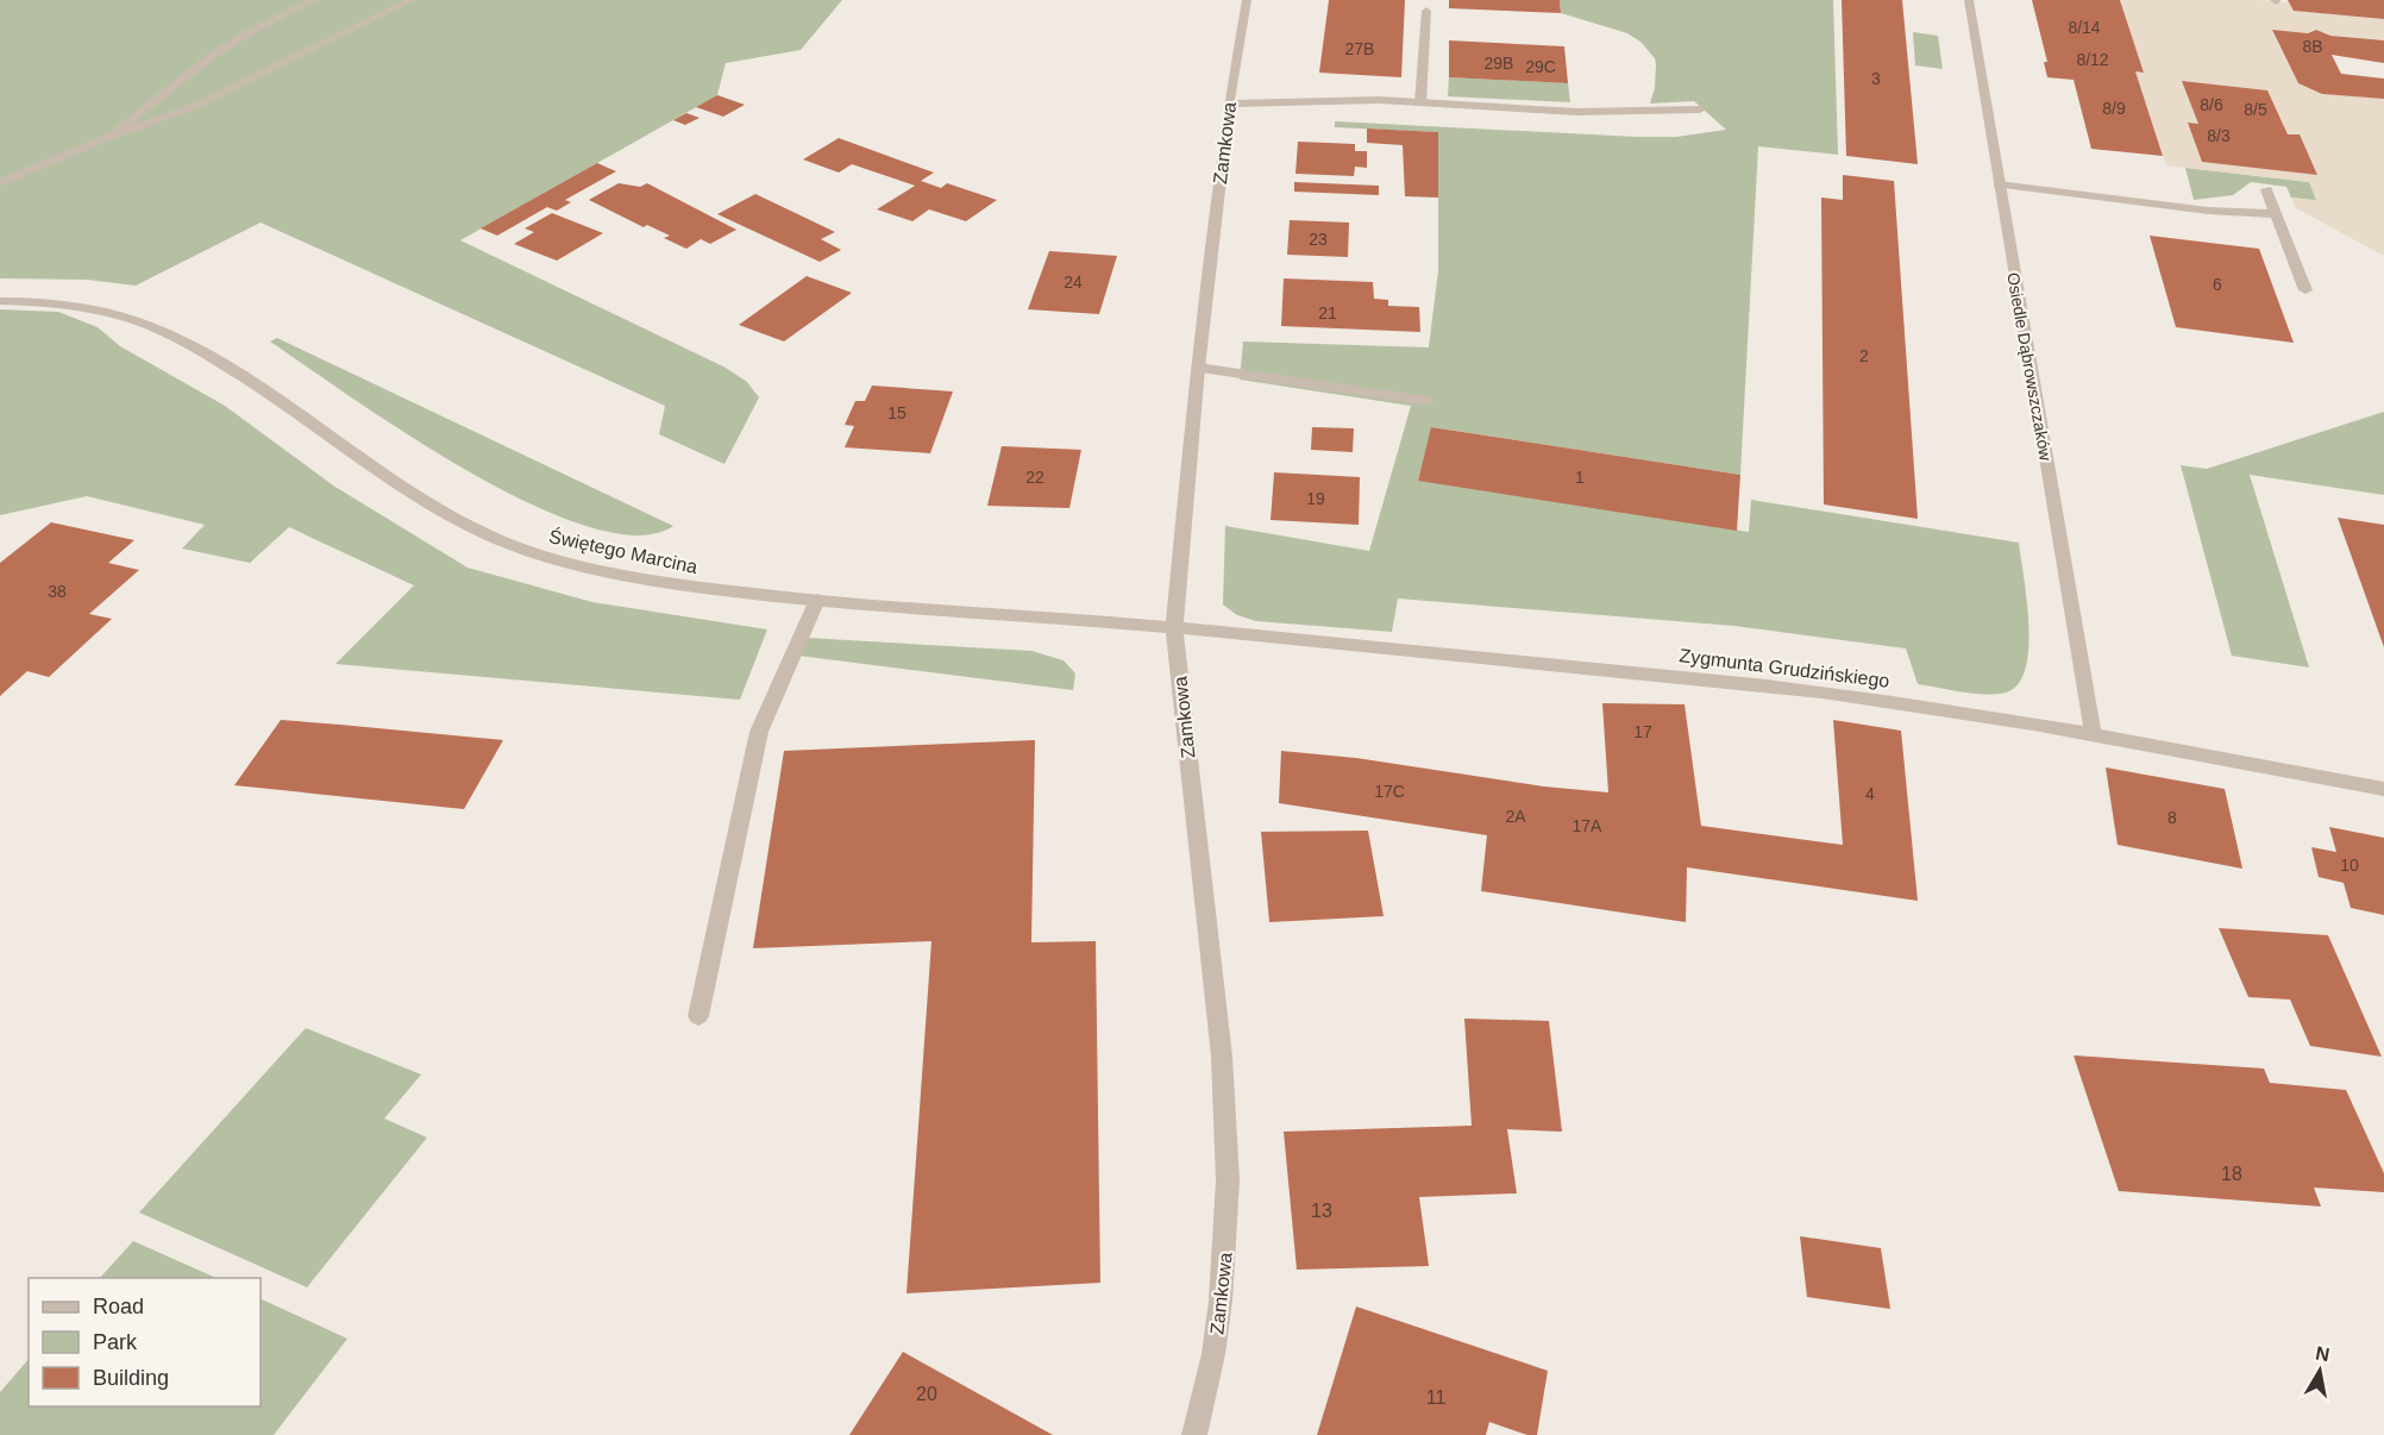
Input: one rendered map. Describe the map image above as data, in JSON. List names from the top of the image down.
{
  "streets": {
    "street": [
      "Zamkowa",
      "Osiedle Dąbrowszczaków",
      "Świętego Marcina",
      "Zygmunta Grudzińskiego"
    ]
  },
  "crossings": [
    ["Zamkowa", "Świętego Marcina"],
    ["Zamkowa", "Zygmunta Grudzińskiego"],
    ["Osiedle Dąbrowszczaków", "Zygmunta Grudzińskiego"],
    ["Świętego Marcina", "Zygmunta Grudzińskiego"]
  ],
  "house_numbers": [
    "8/14",
    "8B",
    "27B",
    "8/12",
    "29B",
    "29C",
    "3",
    "8/6",
    "8/9",
    "8/5",
    "8/3",
    "23",
    "24",
    "6",
    "21",
    "2",
    "15",
    "22",
    "1",
    "19",
    "38",
    "17",
    "17C",
    "4",
    "2A",
    "8",
    "17A",
    "10",
    "18",
    "13",
    "20",
    "11"
  ],
  "legend": ["Road", "Park", "Building"],
  "north": "top"
}
